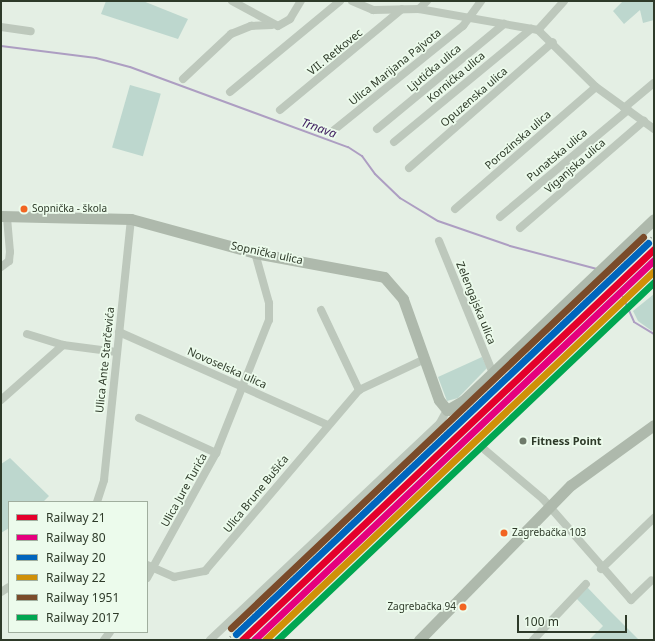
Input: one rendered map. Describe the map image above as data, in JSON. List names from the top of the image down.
{
  "streets": {
    "street": [
      "VII. Retkovec",
      "Ulica Marijana Pajvota",
      "Ljutićka ulica",
      "Kornićka ulica",
      "Opuzenska ulica",
      "Porozinska ulica",
      "Punatska ulica",
      "Viganjska ulica",
      "Sopnička ulica",
      "Zelengajska ulica",
      "Ulica Ante Starčevića",
      "Novoselska ulica",
      "Ulica Jure Turića",
      "Ulica Brune Bušića"
    ]
  },
  "crossings": [
    ["Sopnička ulica", "Ulica Ante Starčevića"],
    ["Sopnička ulica", "Ulica Jure Turića"],
    ["Sopnička ulica", "Ulica Brune Bušića"],
    ["Ulica Ante Starčevića", "Novoselska ulica"],
    ["Novoselska ulica", "Ulica Jure Turića"],
    ["Novoselska ulica", "Ulica Brune Bušića"],
    ["Ulica Jure Turića", "Ulica Brune Bušića"]
  ],
  "water": ["Trnava"],
  "places": [
    "Sopnička - škola",
    "Fitness Point",
    "Zagrebačka 103",
    "Zagrebačka 94"
  ],
  "lines": [
    "rail line 1951",
    "rail line 20",
    "rail line 21",
    "rail line 80",
    "rail line 22",
    "rail line 2017"
  ],
  "legend": [
    "Railway 21",
    "Railway 80",
    "Railway 20",
    "Railway 22",
    "Railway 1951",
    "Railway 2017"
  ],
  "scale_bar": "100 m"
}
